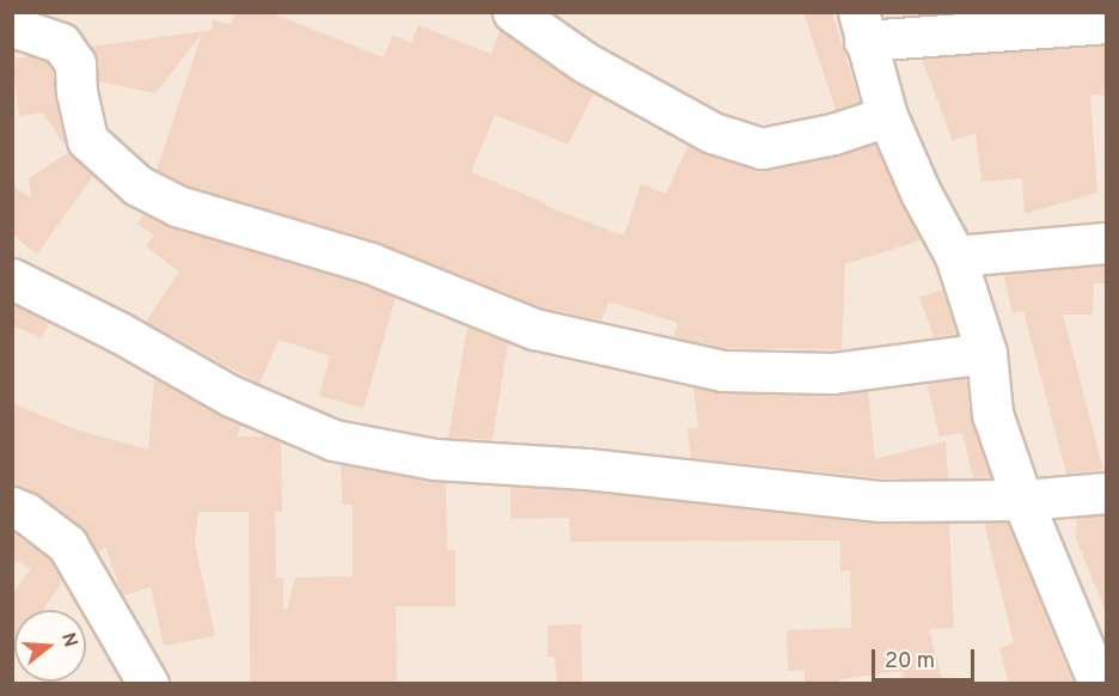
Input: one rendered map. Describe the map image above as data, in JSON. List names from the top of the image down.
{
  "scale_bar": "20 m",
  "north": "right"
}
